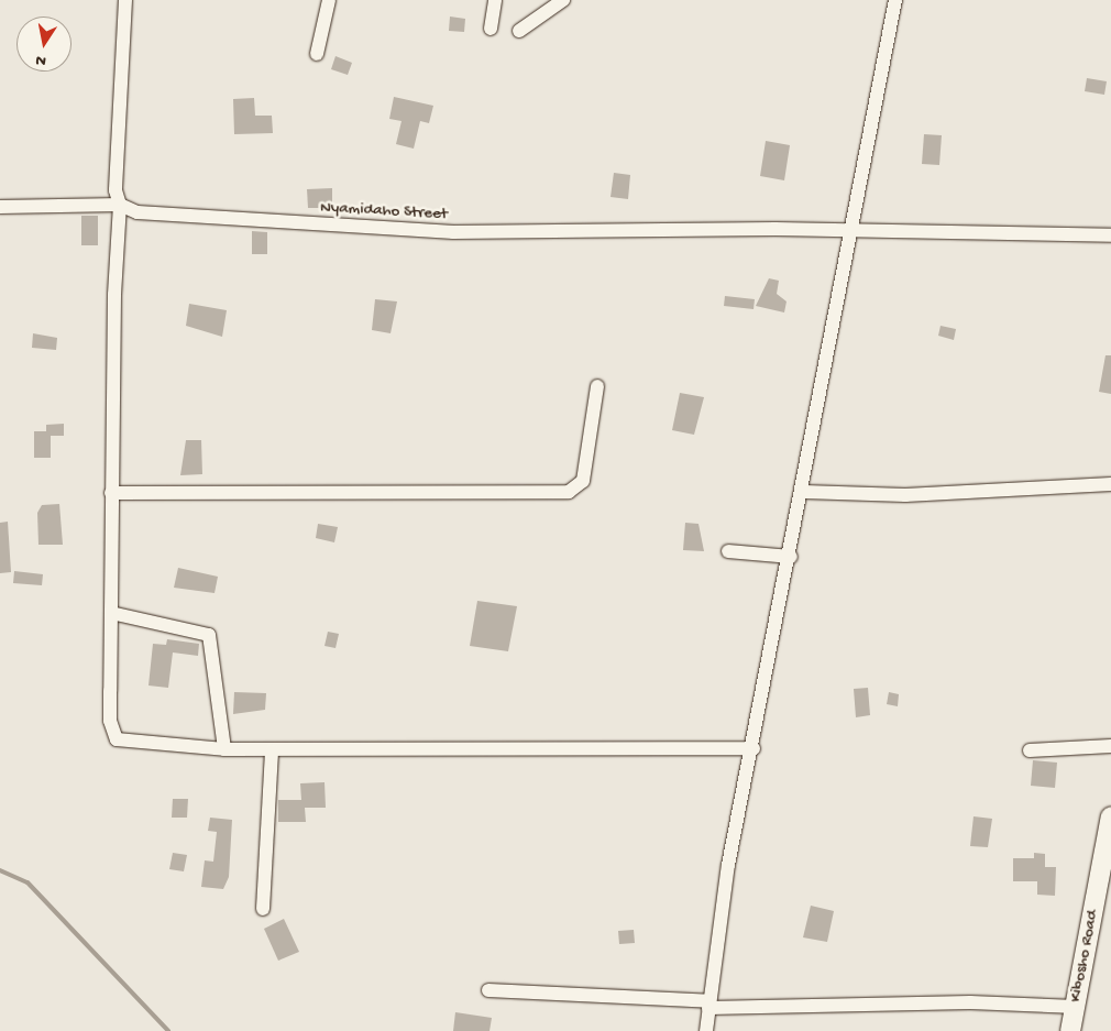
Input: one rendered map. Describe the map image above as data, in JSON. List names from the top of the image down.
{
  "streets": {
    "street": ["Nyamidaho Street", "Kibosho Road"]
  },
  "north": "bottom"
}
